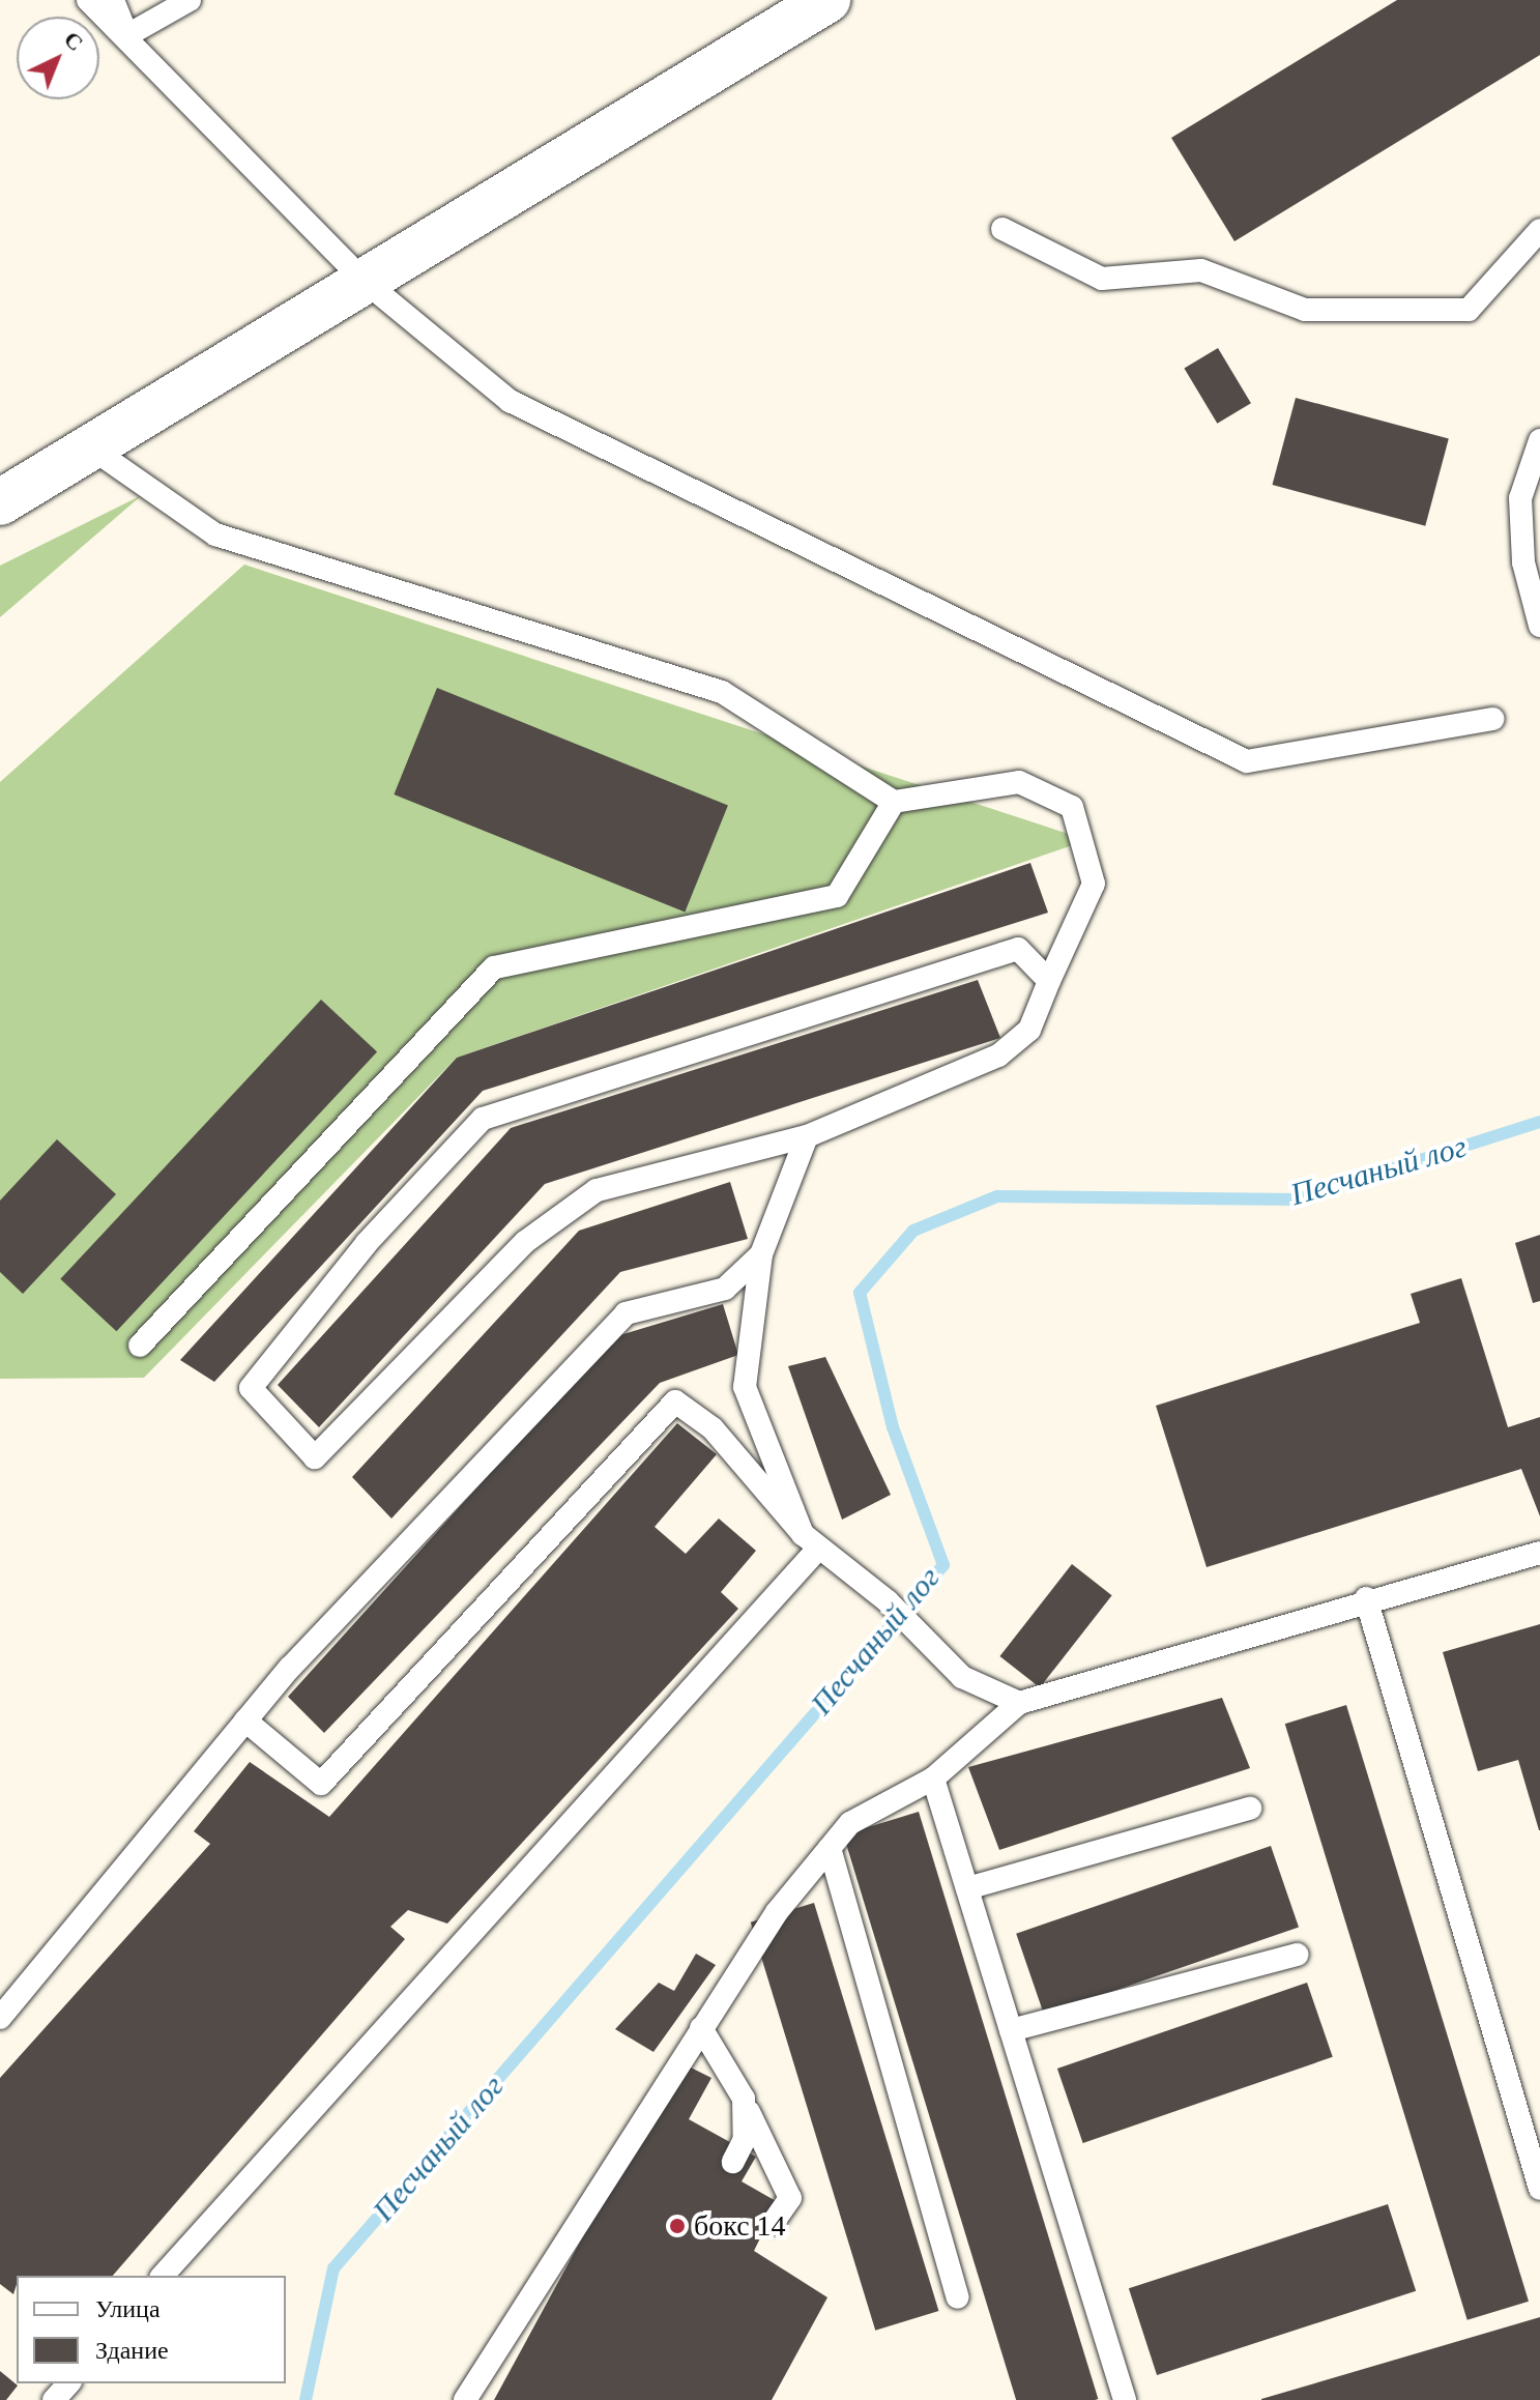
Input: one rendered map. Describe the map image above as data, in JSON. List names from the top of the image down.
{
  "water": ["Песчаный лог"],
  "places": ["бокс 14"],
  "legend": ["Улица", "Здание"],
  "north": "top right"
}
